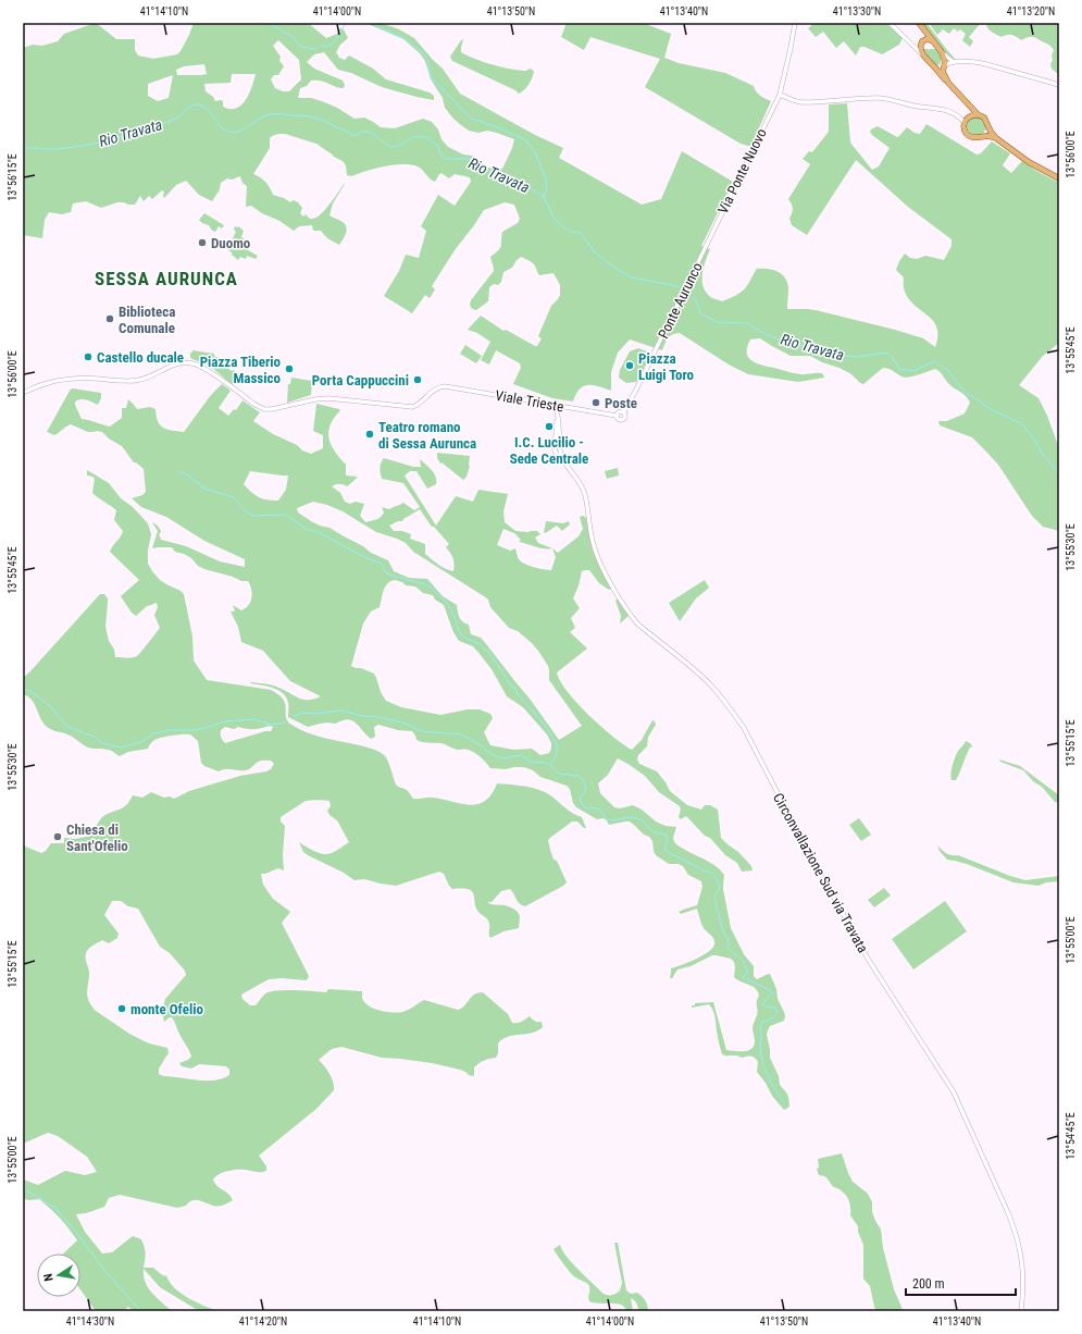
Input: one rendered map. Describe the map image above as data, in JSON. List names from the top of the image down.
{
  "streets": {
    "street": [
      "Via Ponte Nuovo",
      "Ponte Aurunco",
      "Viale Trieste",
      "Circonvallazione Sud via Travata"
    ]
  },
  "crossings": [
    ["Via Ponte Nuovo", "Ponte Aurunco"],
    ["Ponte Aurunco", "Viale Trieste"],
    ["Viale Trieste", "Circonvallazione Sud via Travata"]
  ],
  "districts": ["SESSA AURUNCA"],
  "water": ["Rio Travata"],
  "places": [
    "Duomo",
    "Biblioteca Comunale",
    "Castello ducale",
    "Piazza Luigi Toro",
    "Piazza Tiberio Massico",
    "Porta Cappuccini",
    "Poste",
    "I.C. Lucilio - Sede Centrale",
    "Teatro romano di Sessa Aurunca",
    "Chiesa di Sant'Ofelio",
    "monte Ofelio"
  ],
  "scale_bar": "200 m",
  "north": "left",
  "coordinates": [
    "41°14'10\"N",
    "41°14'00\"N",
    "41°13'50\"N",
    "41°13'40\"N",
    "41°13'30\"N",
    "41°13'20\"N",
    "13°56'00\"E",
    "13°56'15\"E",
    "13°55'45\"E",
    "13°55'30\"E",
    "13°55'15\"E",
    "13°55'00\"E",
    "13°54'45\"E",
    "41°14'30\"N",
    "41°14'20\"N"
  ]
}
